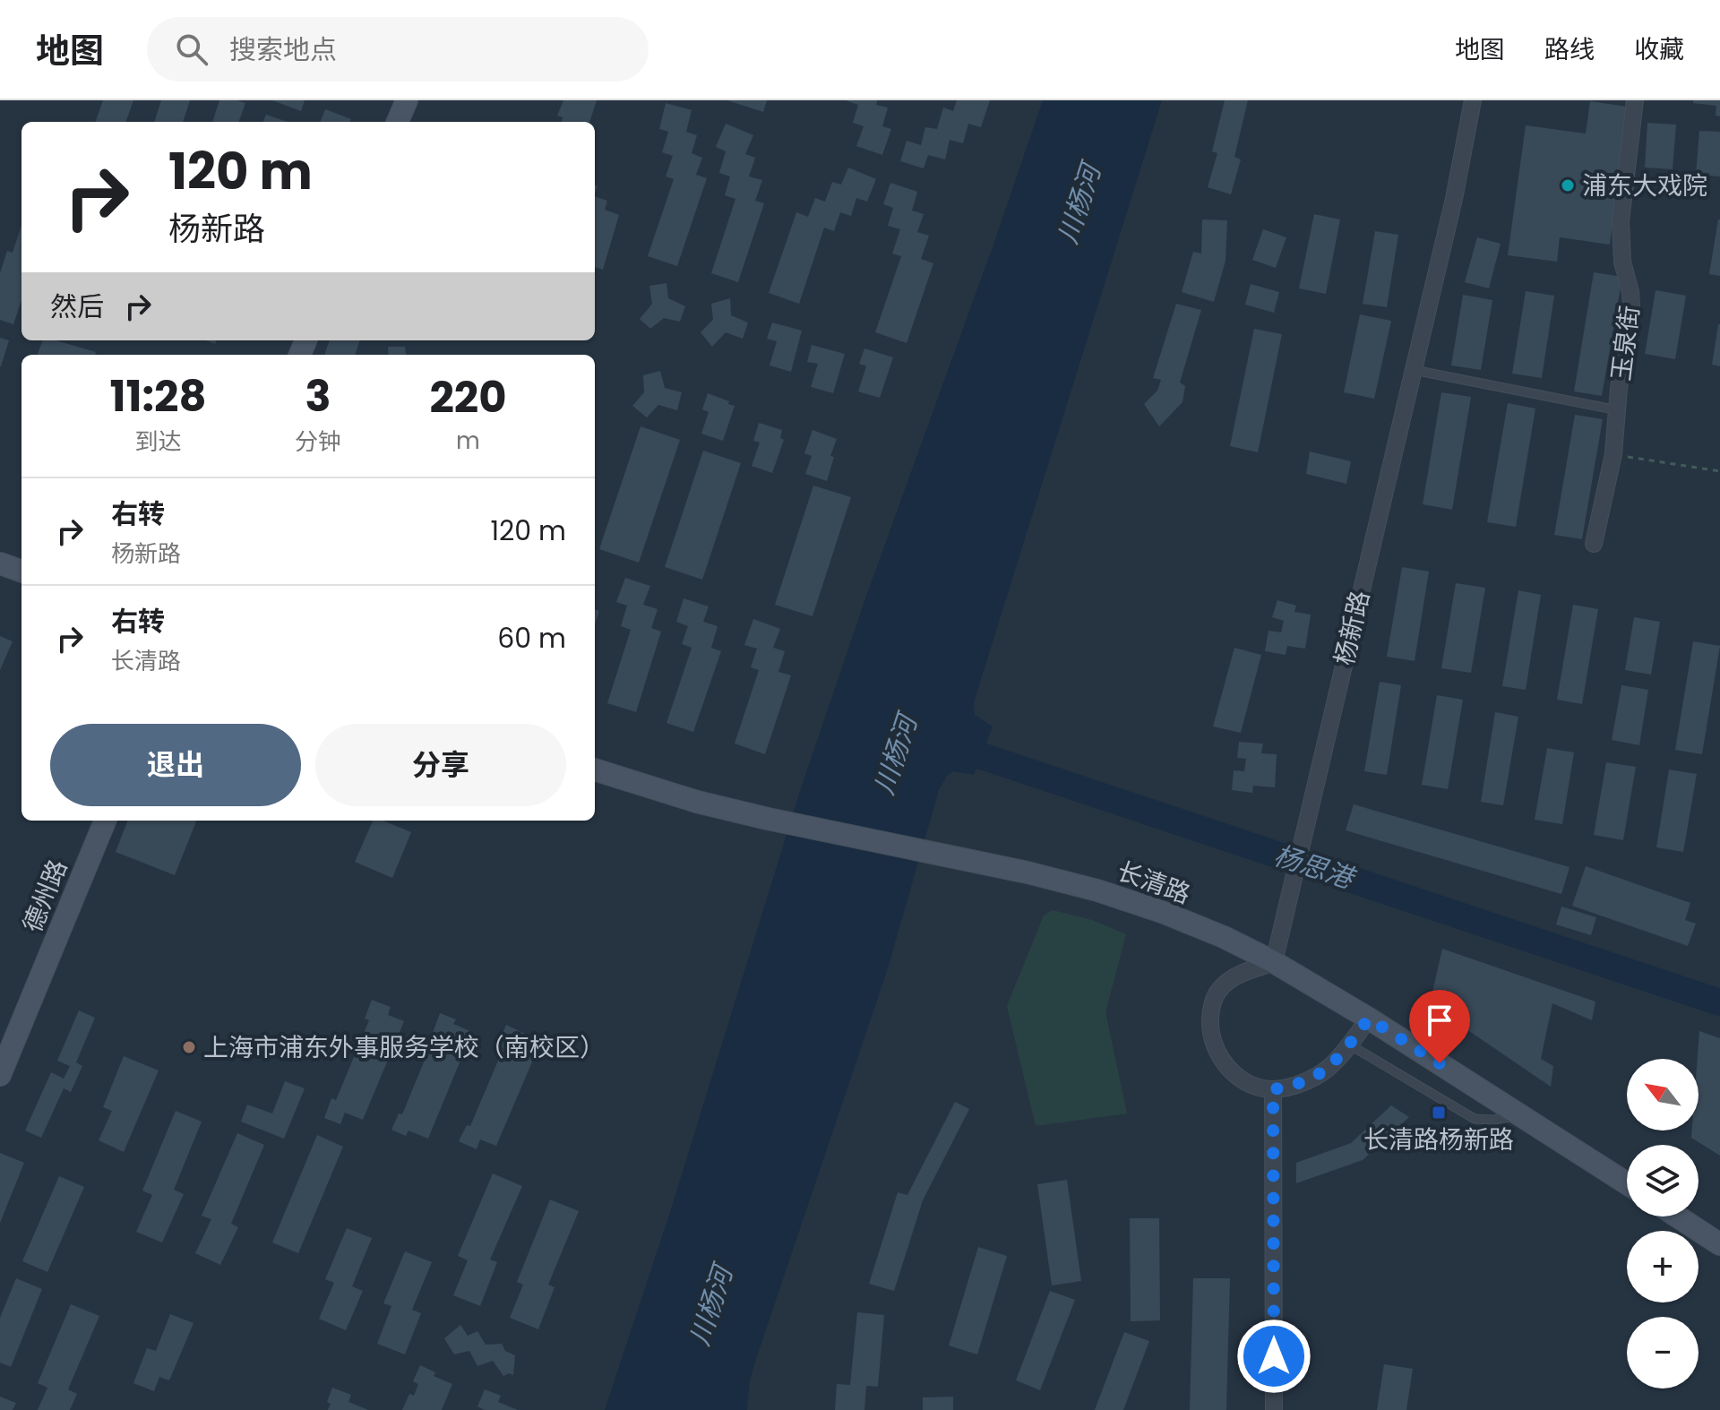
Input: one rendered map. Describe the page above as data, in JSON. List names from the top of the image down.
{
  "streets": {
    "main road": ["长清路", "德州路"],
    "street": ["玉泉街", "杨新路"]
  },
  "crossings": [
    ["杨新路", "长清路"]
  ],
  "water": ["川杨河", "杨思港"],
  "places": {
    "other": ["浦东大戏院", "上海市浦东外事服务学校（南校区）"],
    "transit": ["长清路杨新路"]
  },
  "north": "top left",
  "page": {
    "header": "地图",
    "search": "搜索地点",
    "nav": ["地图", "路线", "收藏"],
    "turn": ["120 m", "杨新路"],
    "then": "然后",
    "eta": [
      "11:28",
      "到达",
      "3",
      "分钟",
      "220",
      "m"
    ],
    "list": [
      {
        "name": "右转",
        "note": "杨新路",
        "value": "120 m"
      },
      {
        "name": "右转",
        "note": "长清路",
        "value": "60 m"
      }
    ],
    "buttons": ["退出", "分享"],
    "map_buttons": ["+", "−"]
  }
}
